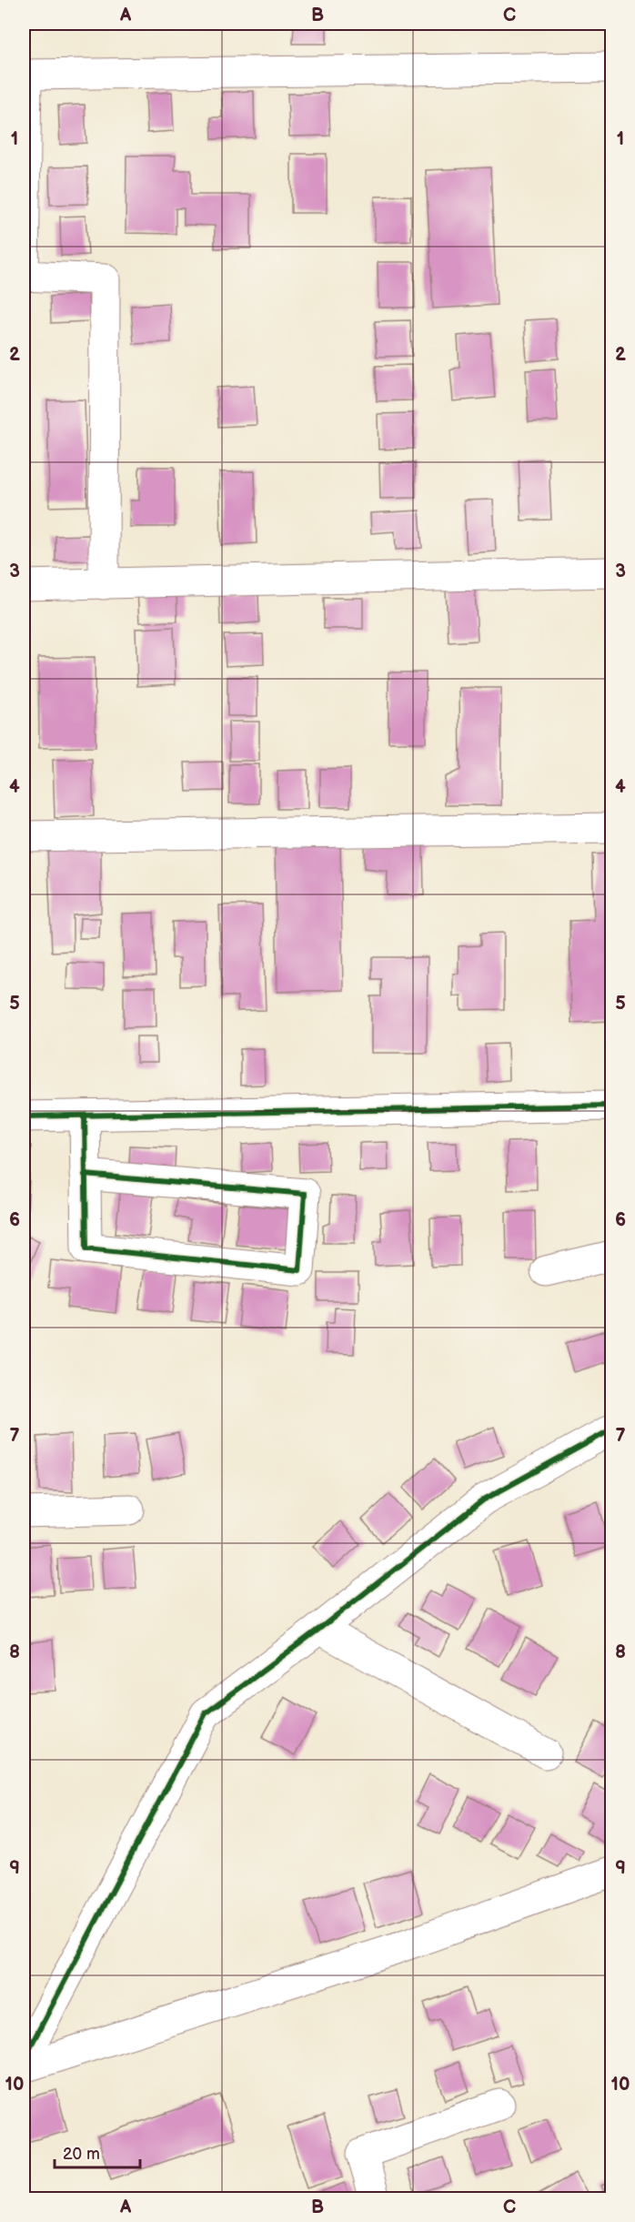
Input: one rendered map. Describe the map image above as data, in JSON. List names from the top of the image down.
{
  "scale_bar": "20 m",
  "grid": {
    "columns": ["A", "B", "C"],
    "rows": [
      "1",
      "2",
      "3",
      "4",
      "5",
      "6",
      "7",
      "8",
      "9",
      "10"
    ]
  }
}
